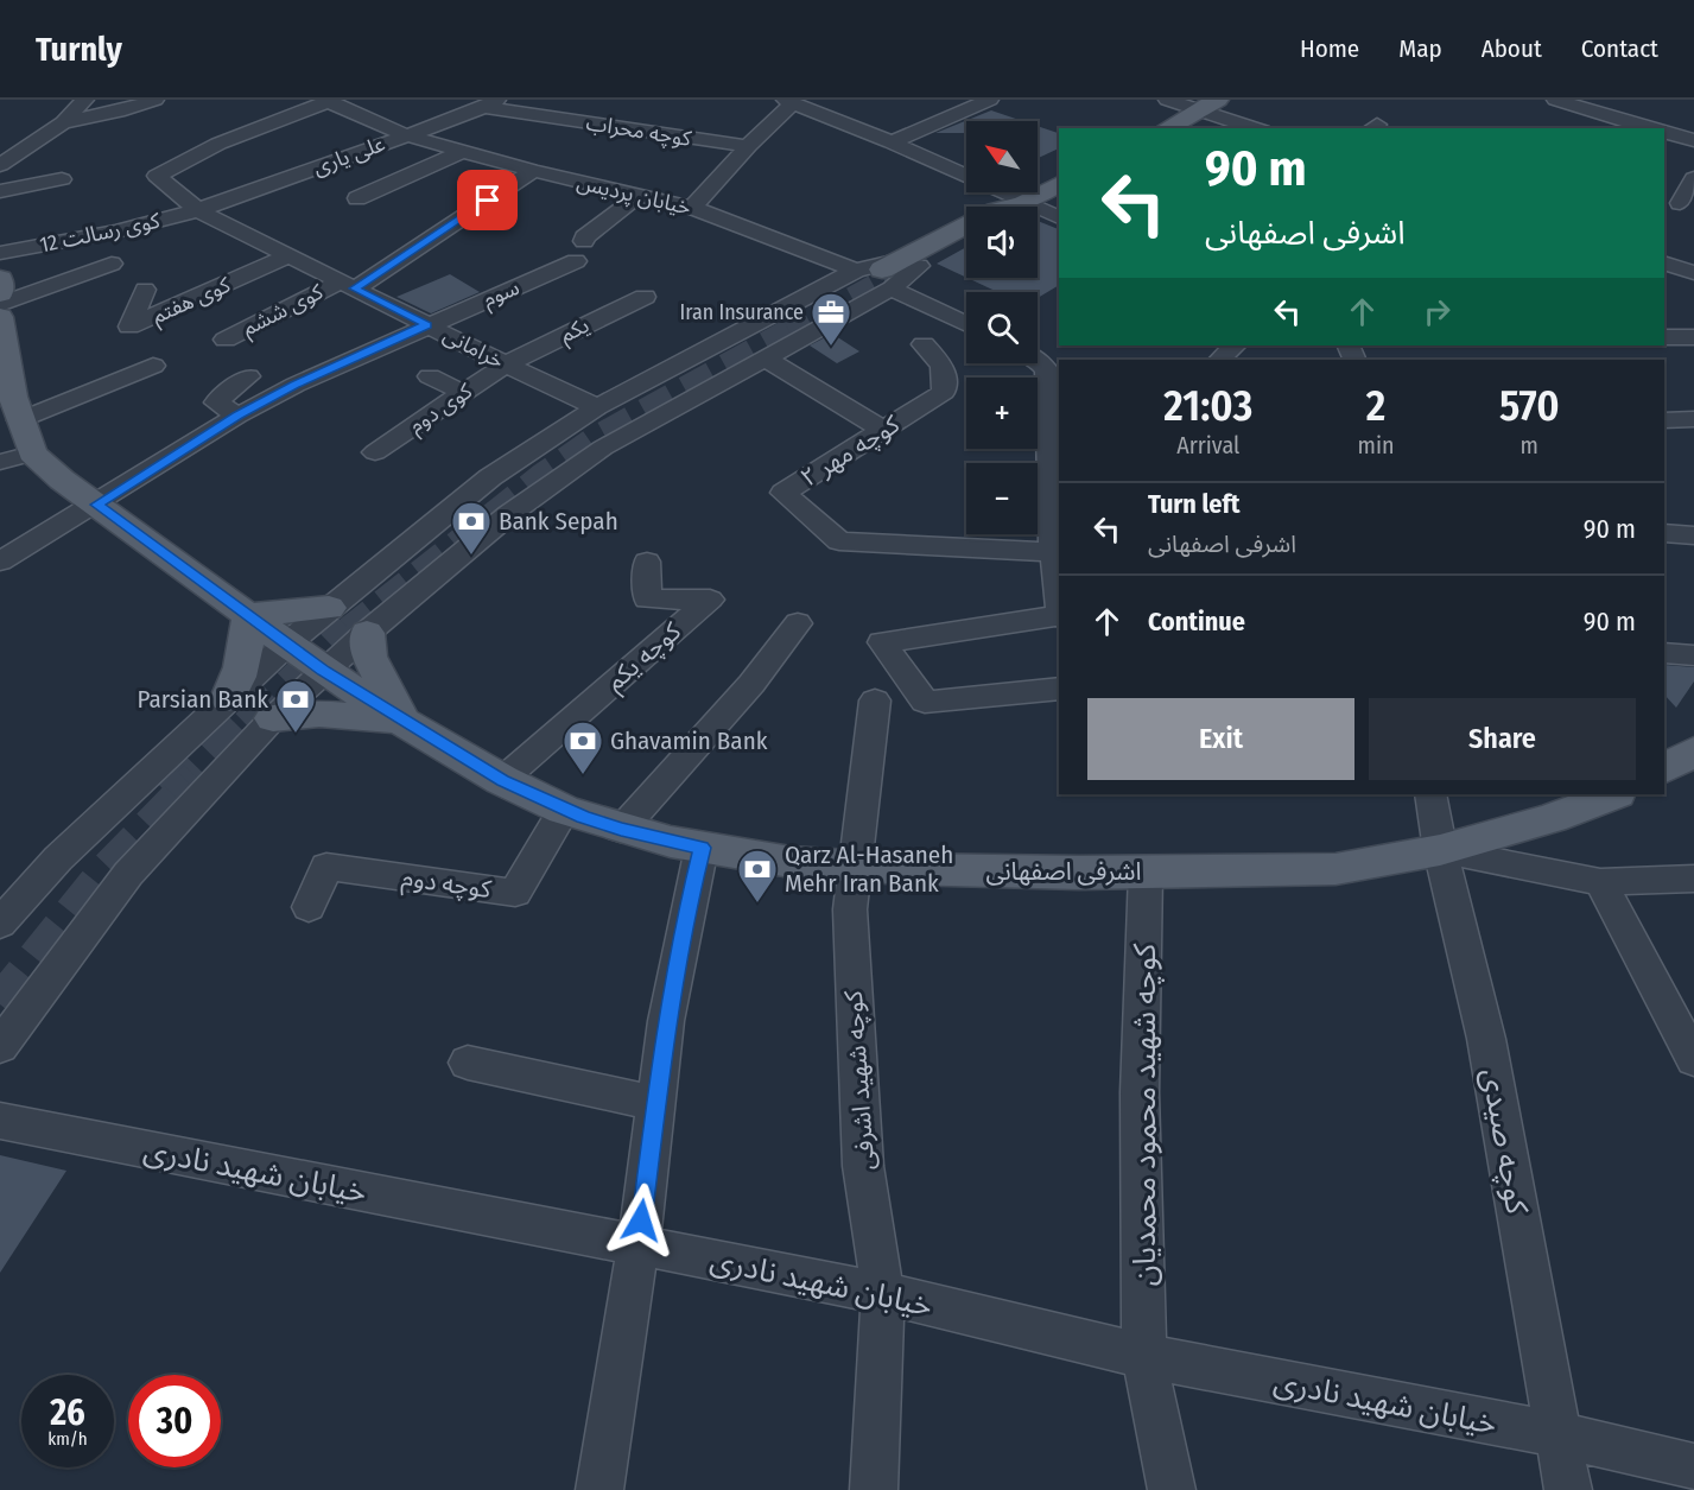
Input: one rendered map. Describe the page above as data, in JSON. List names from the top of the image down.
{
  "streets": {
    "main road": ["اشرفی اصفهانی"],
    "street": [
      "کوچه محراب",
      "علی یاری",
      "خیابان پردیس",
      "کوی رسالت 12",
      "سوم",
      "کوی هفتم",
      "کوی ششم",
      "یکم",
      "خرامانی",
      "کوی دوم",
      "کوچه مهر ۲",
      "کوچه یکم",
      "کوچه دوم",
      "کوچه شهید اشرفی",
      "کوچه شهید محمود محمدیان",
      "کوچه صیدی",
      "خیابان شهید نادری"
    ]
  },
  "crossings": [
    ["کوچه محراب", "علی یاری"],
    ["علی یاری", "خیابان پردیس"],
    ["علی یاری", "کوی رسالت 12"],
    ["علی یاری", "خرامانی"],
    ["خیابان پردیس", "سوم"],
    ["خیابان پردیس", "کوی ششم"],
    ["خیابان پردیس", "خرامانی"],
    ["کوی رسالت 12", "خرامانی"],
    ["سوم", "خرامانی"],
    ["سوم", "اشرفی اصفهانی"],
    ["کوی هفتم", "خرامانی"],
    ["کوی ششم", "خرامانی"],
    ["یکم", "خرامانی"],
    ["یکم", "کوی دوم"],
    ["خرامانی", "کوی دوم"],
    ["کوچه یکم", "اشرفی اصفهانی"],
    ["اشرفی اصفهانی", "کوچه دوم"],
    ["اشرفی اصفهانی", "کوچه شهید اشرفی"],
    ["اشرفی اصفهانی", "کوچه شهید محمود محمدیان"],
    ["اشرفی اصفهانی", "کوچه صیدی"],
    ["کوچه شهید اشرفی", "خیابان شهید نادری"],
    ["کوچه شهید محمود محمدیان", "خیابان شهید نادری"],
    ["کوچه صیدی", "خیابان شهید نادری"]
  ],
  "places": {
    "office": ["Iran Insurance"],
    "bank": [
      "Bank Sepah",
      "Parsian Bank",
      "Ghavamin Bank",
      "Qarz Al-Hasaneh Mehr Iran Bank"
    ]
  },
  "north": "top left",
  "page": {
    "header": "Turnly",
    "nav": [
      "Home",
      "Map",
      "About",
      "Contact"
    ],
    "map_buttons": ["+", "−"],
    "turn": ["90 m", "اشرفی اصفهانی"],
    "eta": [
      "21:03",
      "Arrival",
      "2",
      "min",
      "570",
      "m"
    ],
    "list": [
      {
        "name": "Turn left",
        "note": "اشرفی اصفهانی",
        "value": "90 m"
      },
      {
        "name": "Continue",
        "value": "90 m"
      }
    ],
    "buttons": ["Exit", "Share"],
    "speed": "26 km/h",
    "limit": "30"
  }
}
